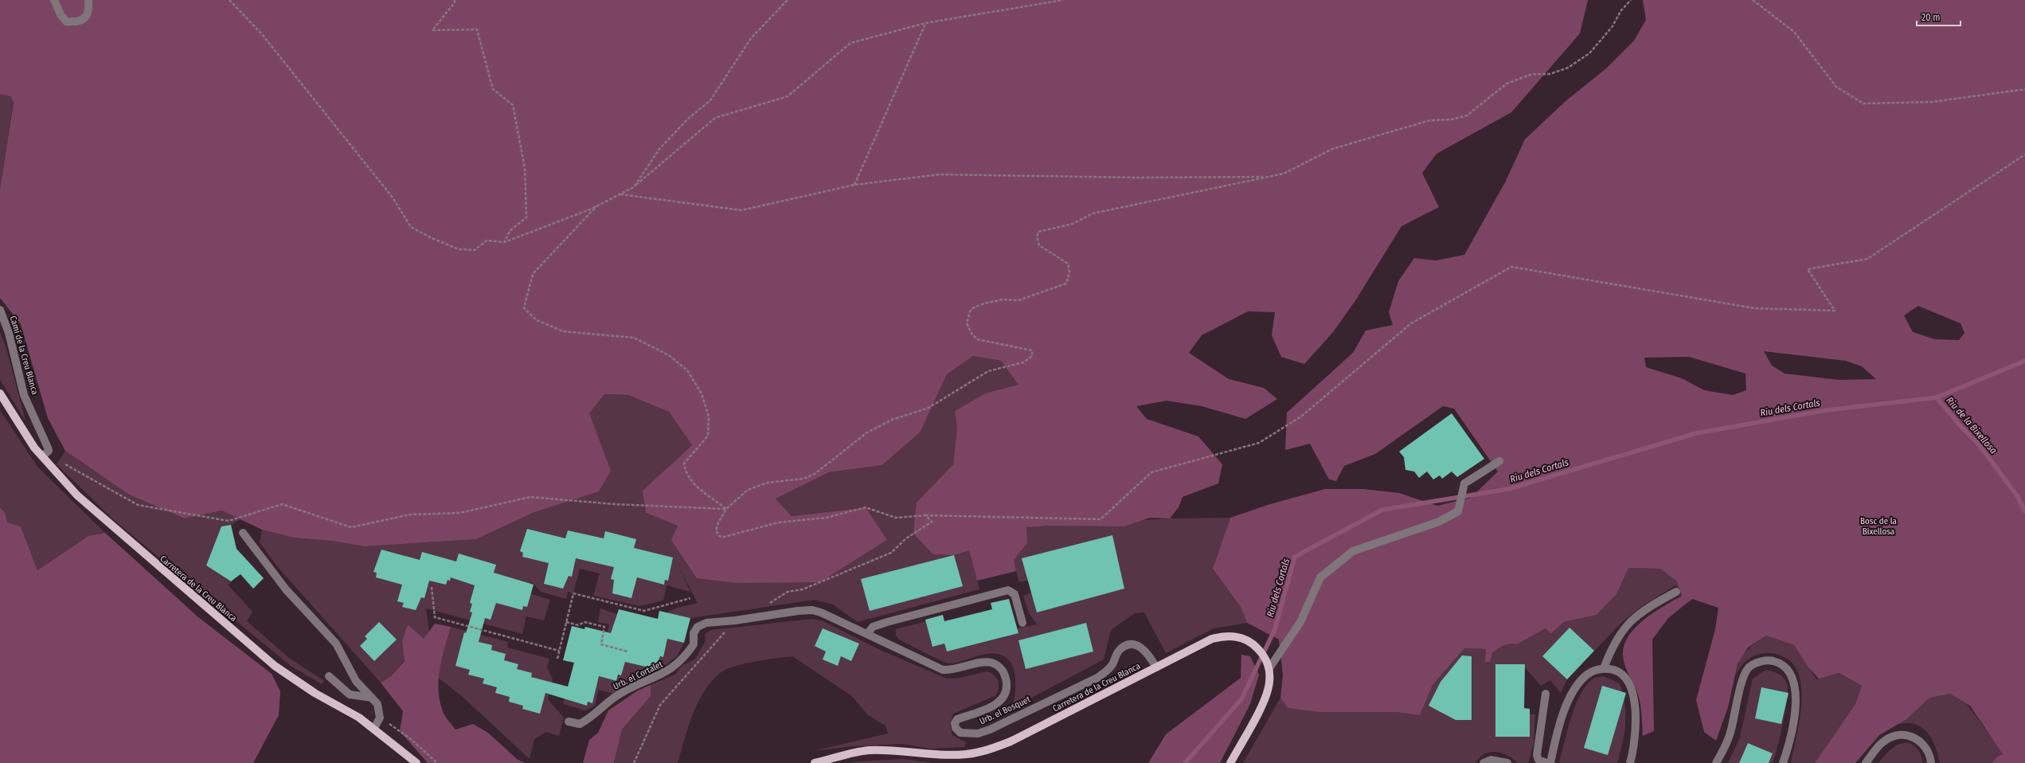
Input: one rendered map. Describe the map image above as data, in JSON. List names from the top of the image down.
{
  "streets": {
    "main road": ["Carretera de la Creu Blanca"],
    "street": ["Camí de la Creu Blanca", "Urb. el Cortalet", "Urb. el Bosquet"]
  },
  "crossings": [
    ["Camí de la Creu Blanca", "Carretera de la Creu Blanca"],
    ["Carretera de la Creu Blanca", "Urb. el Bosquet"],
    ["Urb. el Cortalet", "Urb. el Bosquet"]
  ],
  "water": ["Riu dels Cortals", "Riu de la Bixellosa"],
  "parks": ["Bosc de la Bixellosa"],
  "scale_bar": "20 m"
}
